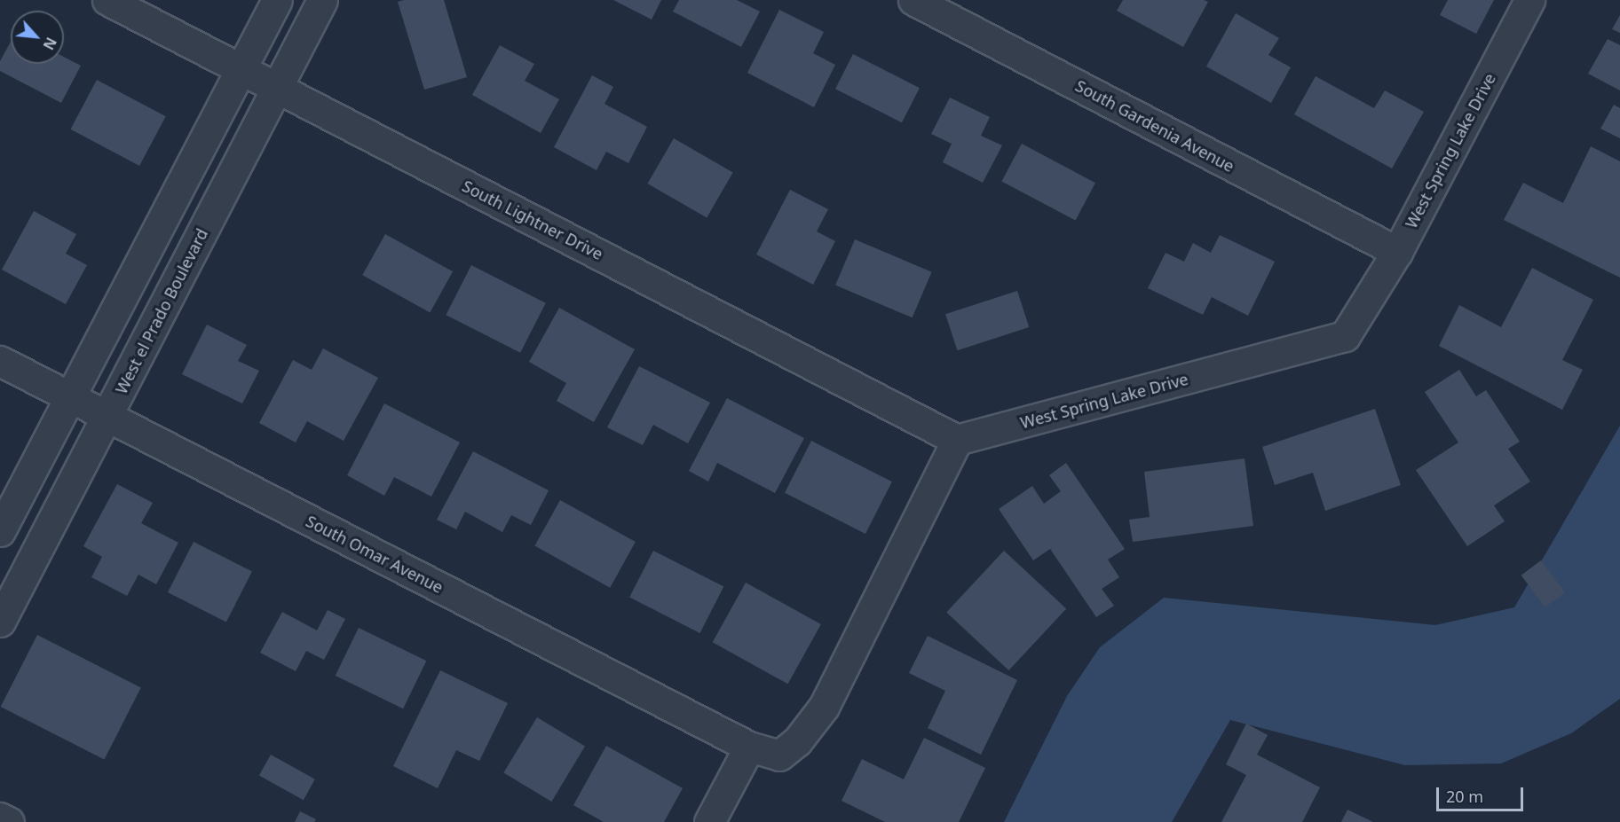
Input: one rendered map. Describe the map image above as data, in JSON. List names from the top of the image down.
{
  "streets": {
    "street": [
      "South Gardenia Avenue",
      "West Spring Lake Drive",
      "South Lightner Drive",
      "West el Prado Boulevard",
      "South Omar Avenue"
    ]
  },
  "crossings": [
    ["South Gardenia Avenue", "West Spring Lake Drive"],
    ["West Spring Lake Drive", "South Lightner Drive"],
    ["South Lightner Drive", "West el Prado Boulevard"],
    ["West el Prado Boulevard", "South Omar Avenue"]
  ],
  "scale_bar": "20 m",
  "north": "bottom right"
}
